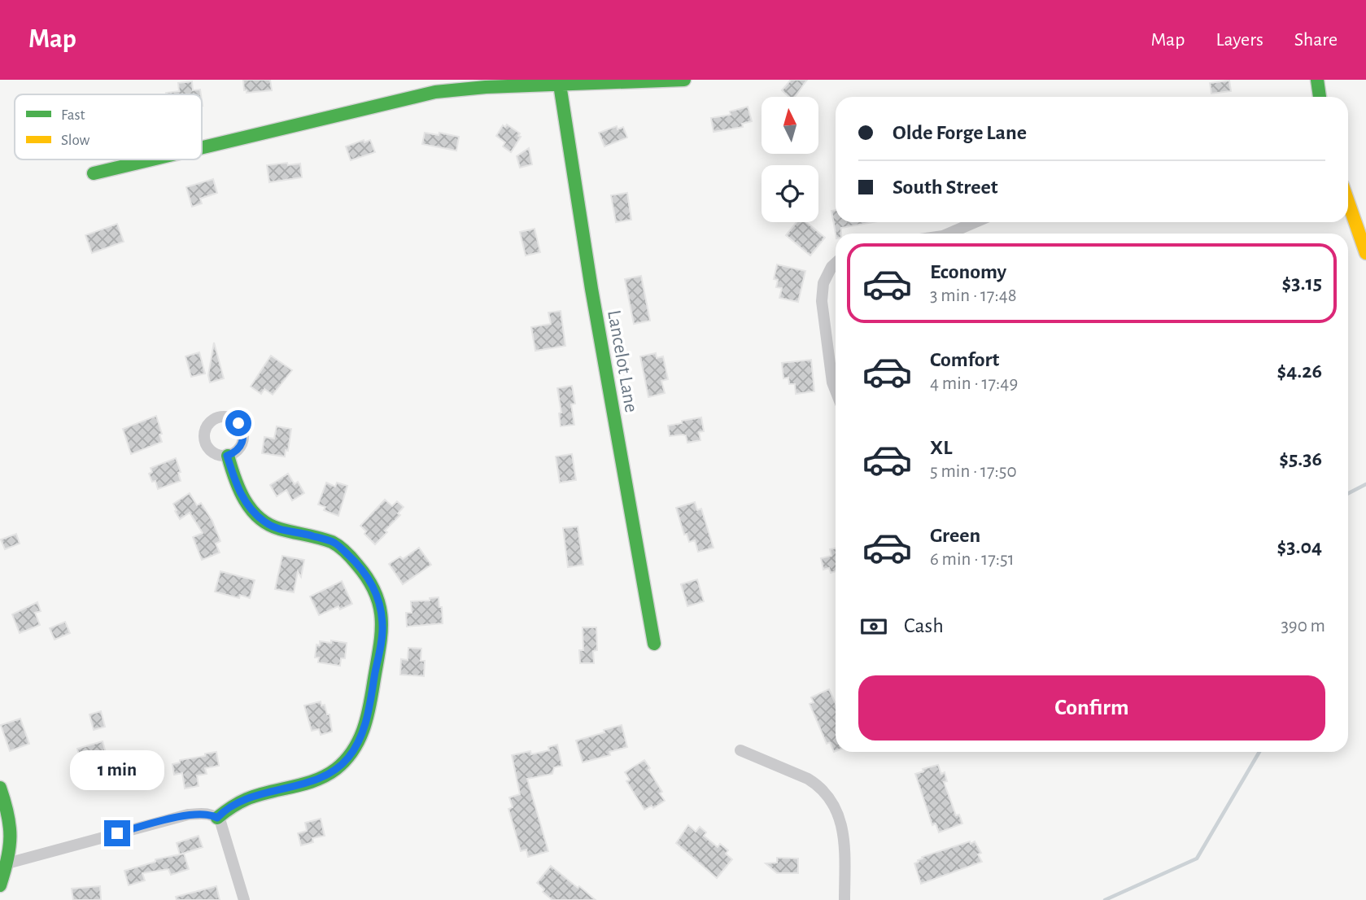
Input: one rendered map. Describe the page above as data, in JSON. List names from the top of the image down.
{
  "streets": {
    "street": ["Lancelot Lane"]
  },
  "legend": ["Fast", "Slow"],
  "north": "top",
  "page": {
    "header": "Map",
    "nav": ["Map", "Layers", "Share"],
    "banner": ["Olde Forge Lane", "South Street"],
    "list": [
      {
        "name": "Economy",
        "note": "3 min · 17:48",
        "value": "$3.15"
      },
      {
        "name": "Comfort",
        "note": "4 min · 17:49",
        "value": "$4.26"
      },
      {
        "name": "XL",
        "note": "5 min · 17:50",
        "value": "$5.36"
      },
      {
        "name": "Green",
        "note": "6 min · 17:51",
        "value": "$3.04"
      }
    ],
    "pay": ["Cash", "390 m"],
    "buttons": "Confirm",
    "bubble": "1 min"
  }
}
